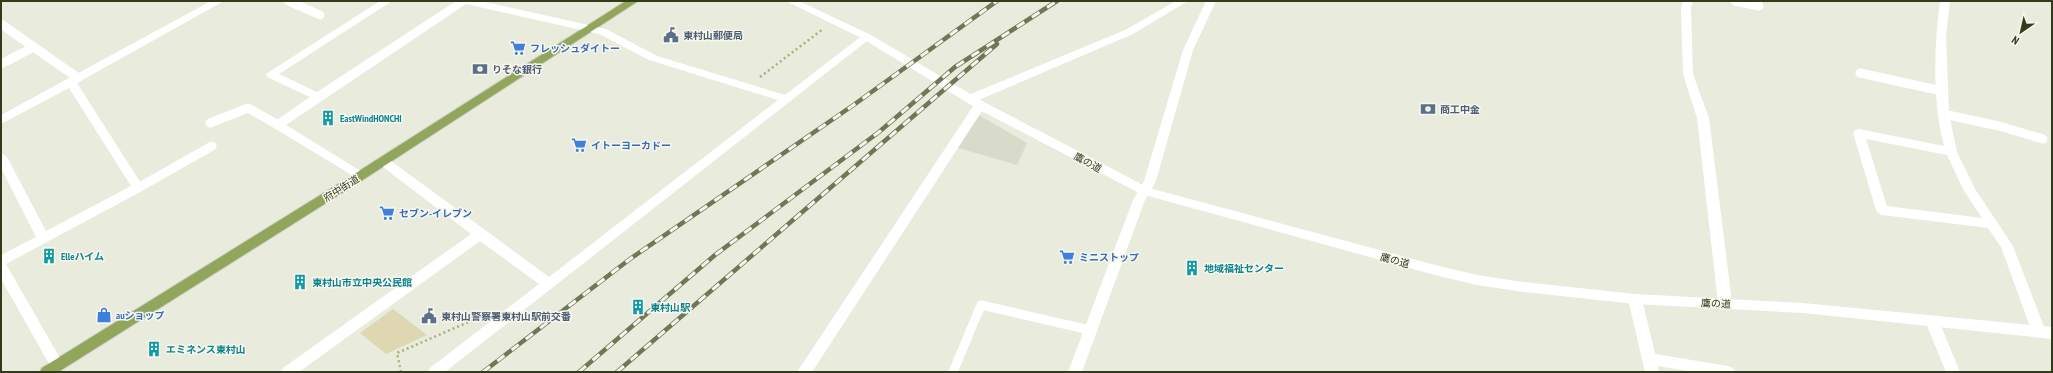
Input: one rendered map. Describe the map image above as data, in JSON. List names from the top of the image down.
{
  "streets": {
    "main road": ["府中街道"],
    "street": ["鷹の道"]
  },
  "places": {
    "public building": ["東村山郵便局", "東村山警察署東村山駅前交番"],
    "supermarket": [
      "フレッシュダイトー",
      "イトーヨーカドー",
      "セブン-イレブン",
      "ミニストップ"
    ],
    "bank": ["りそな銀行", "商工中金"],
    "building": [
      "EastWindHONCHI",
      "Elleハイム",
      "地域福祉センター",
      "東村山市立中央公民館",
      "東村山駅",
      "エミネンス東村山"
    ],
    "shop": ["auショップ"]
  },
  "north": "bottom left"
}
